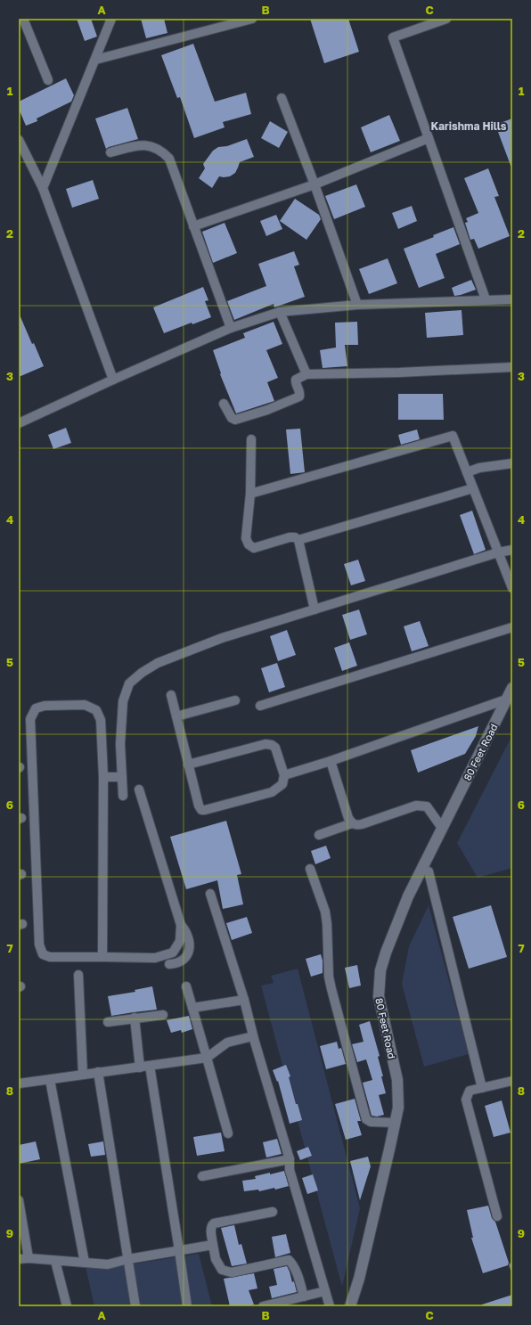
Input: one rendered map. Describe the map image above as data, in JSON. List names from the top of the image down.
{
  "streets": {
    "main road": ["80 Feet Road"]
  },
  "districts": ["Karishma Hills"],
  "grid": {
    "columns": ["A", "B", "C"],
    "rows": [
      "1",
      "2",
      "3",
      "4",
      "5",
      "6",
      "7",
      "8",
      "9"
    ]
  }
}
